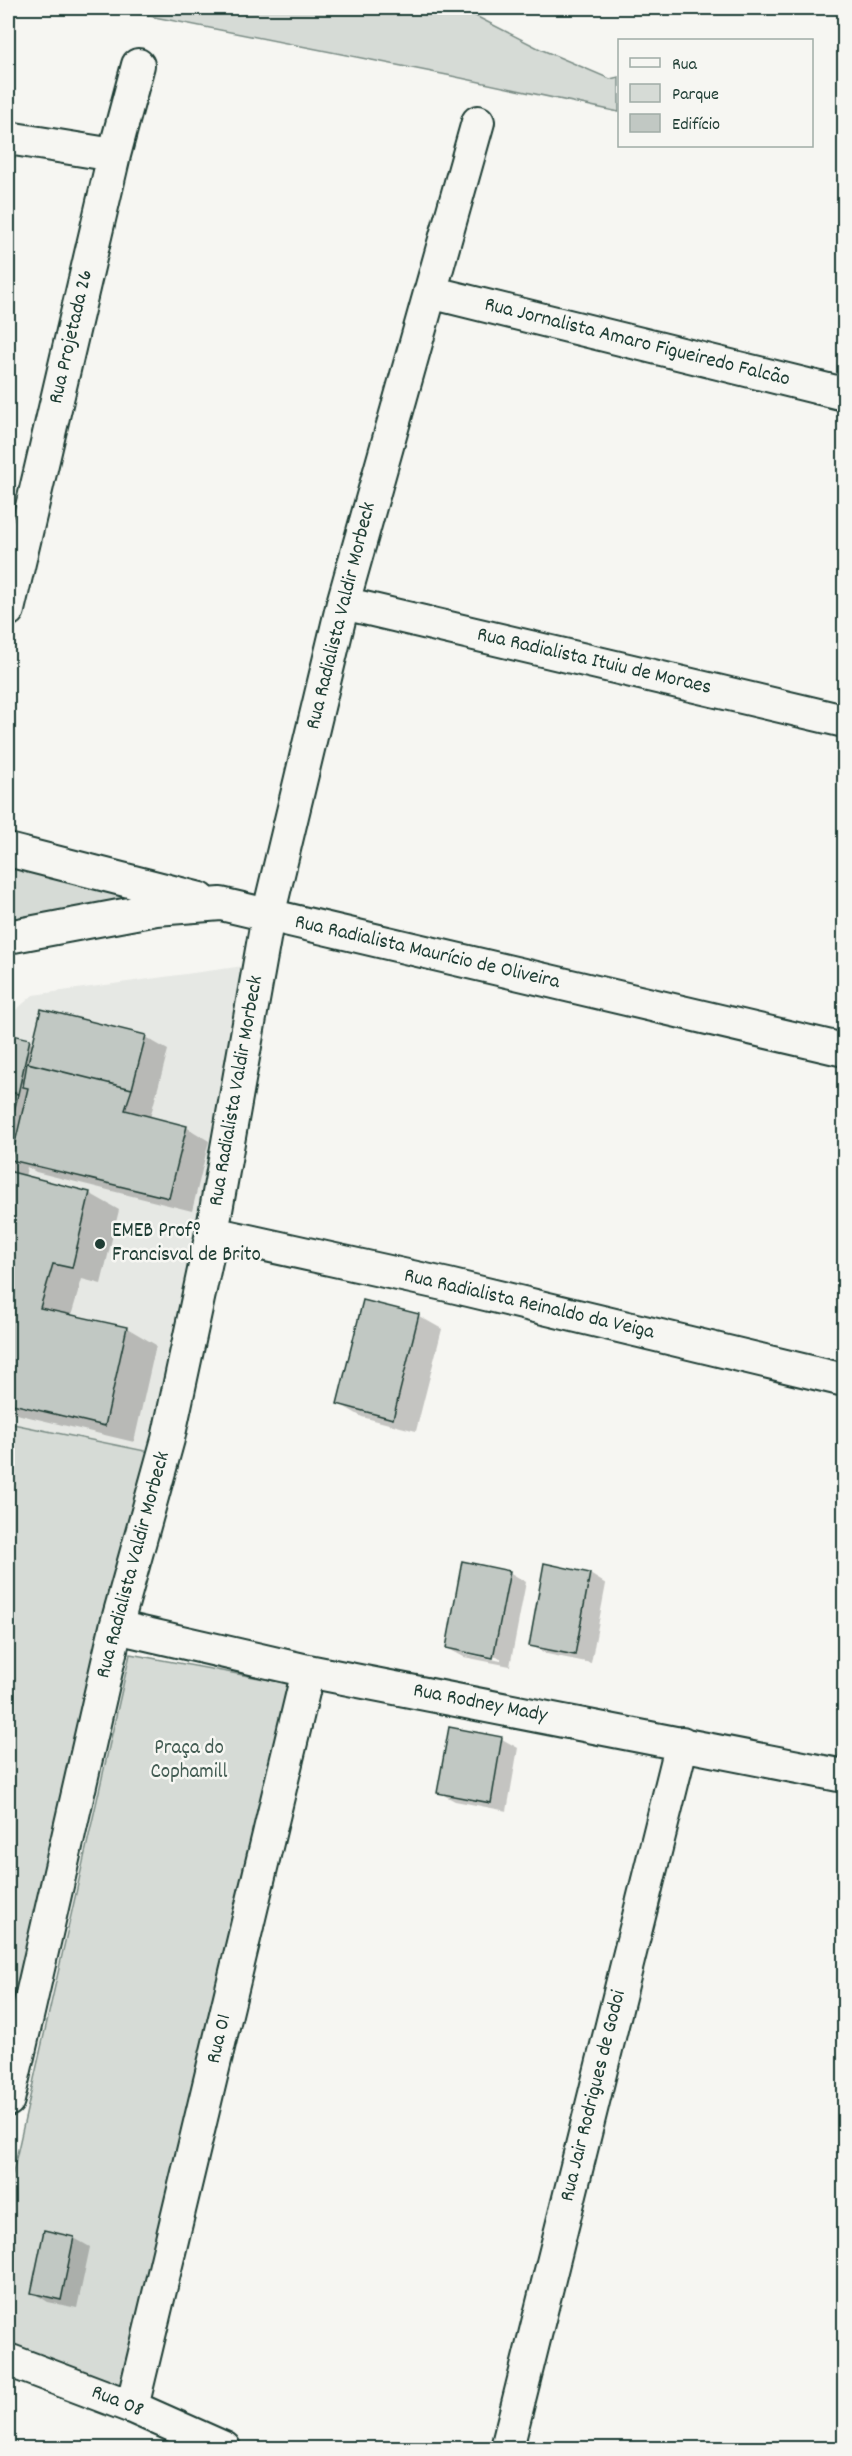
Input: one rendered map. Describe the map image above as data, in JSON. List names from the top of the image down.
{
  "streets": {
    "street": [
      "Rua Projetada 26",
      "Rua Jornalista Amaro Figueiredo Falcão",
      "Rua Radialista Valdir Morbeck",
      "Rua Radialista Ituiu de Moraes",
      "Rua Radialista Maurício de Oliveira",
      "Rua Radialista Reinaldo da Veiga",
      "Rua Rodney Mady",
      "Rua 01",
      "Rua Jair Rodrigues de Godoi",
      "Rua 08"
    ]
  },
  "crossings": [
    ["Rua Jornalista Amaro Figueiredo Falcão", "Rua Radialista Valdir Morbeck"],
    ["Rua Radialista Valdir Morbeck", "Rua Radialista Ituiu de Moraes"],
    ["Rua Radialista Valdir Morbeck", "Rua Radialista Maurício de Oliveira"],
    ["Rua Radialista Valdir Morbeck", "Rua Radialista Reinaldo da Veiga"],
    ["Rua Radialista Valdir Morbeck", "Rua Rodney Mady"],
    ["Rua Rodney Mady", "Rua 01"],
    ["Rua Rodney Mady", "Rua Jair Rodrigues de Godoi"],
    ["Rua 01", "Rua 08"]
  ],
  "parks": ["Praça do Cophamill"],
  "places": ["EMEB Profº Francisval de Brito"],
  "legend": ["Rua", "Parque", "Edifício"]
}
